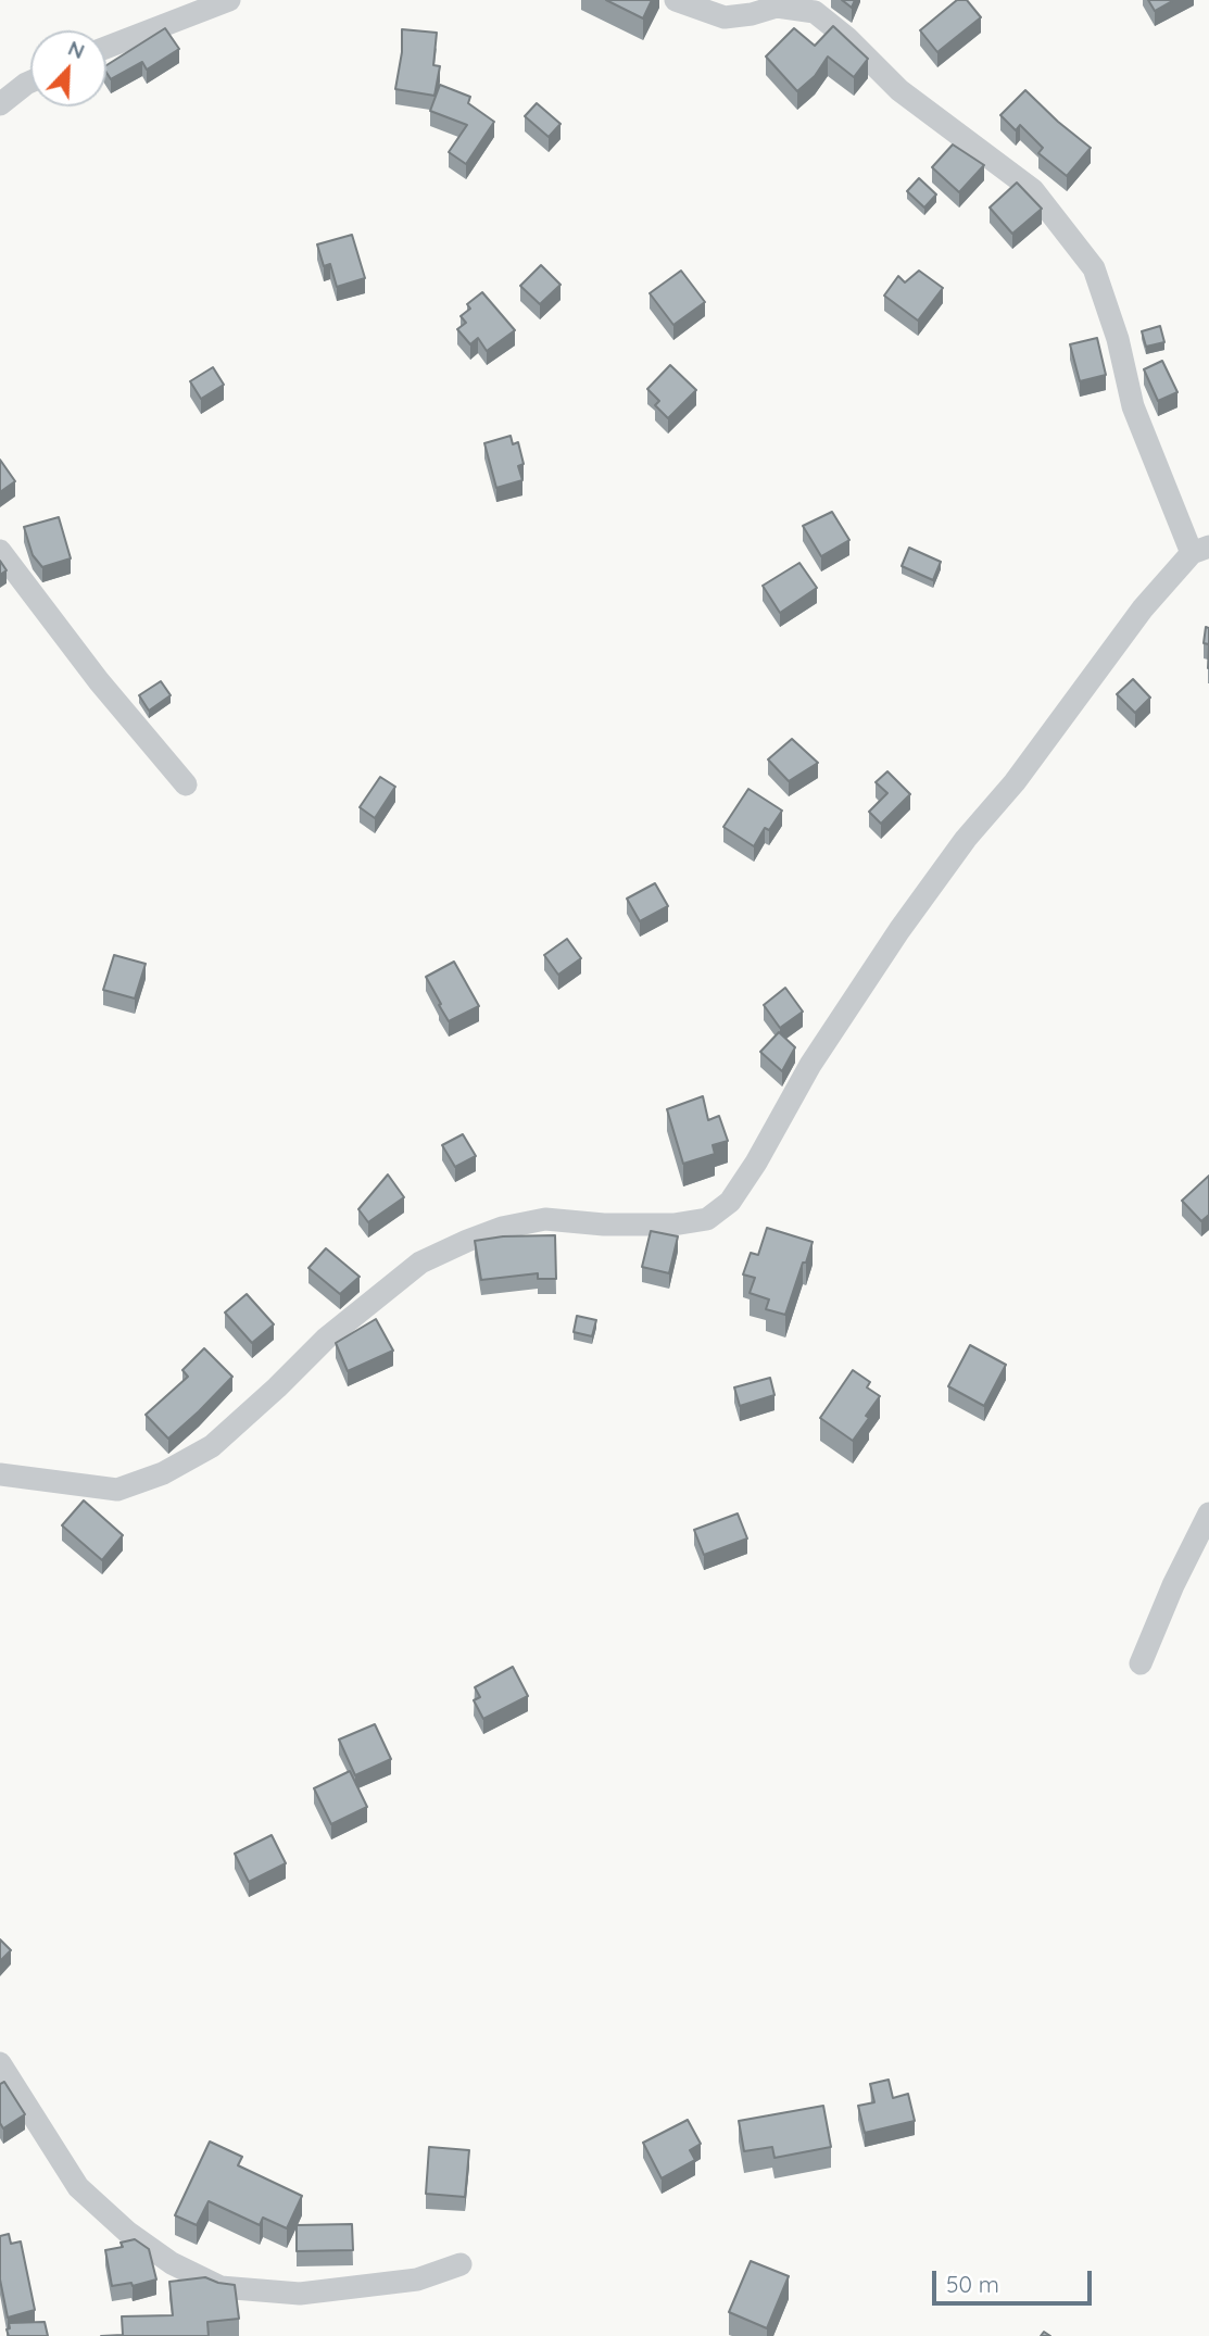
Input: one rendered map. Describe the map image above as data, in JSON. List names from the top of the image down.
{
  "scale_bar": "50 m",
  "north": "top right"
}
